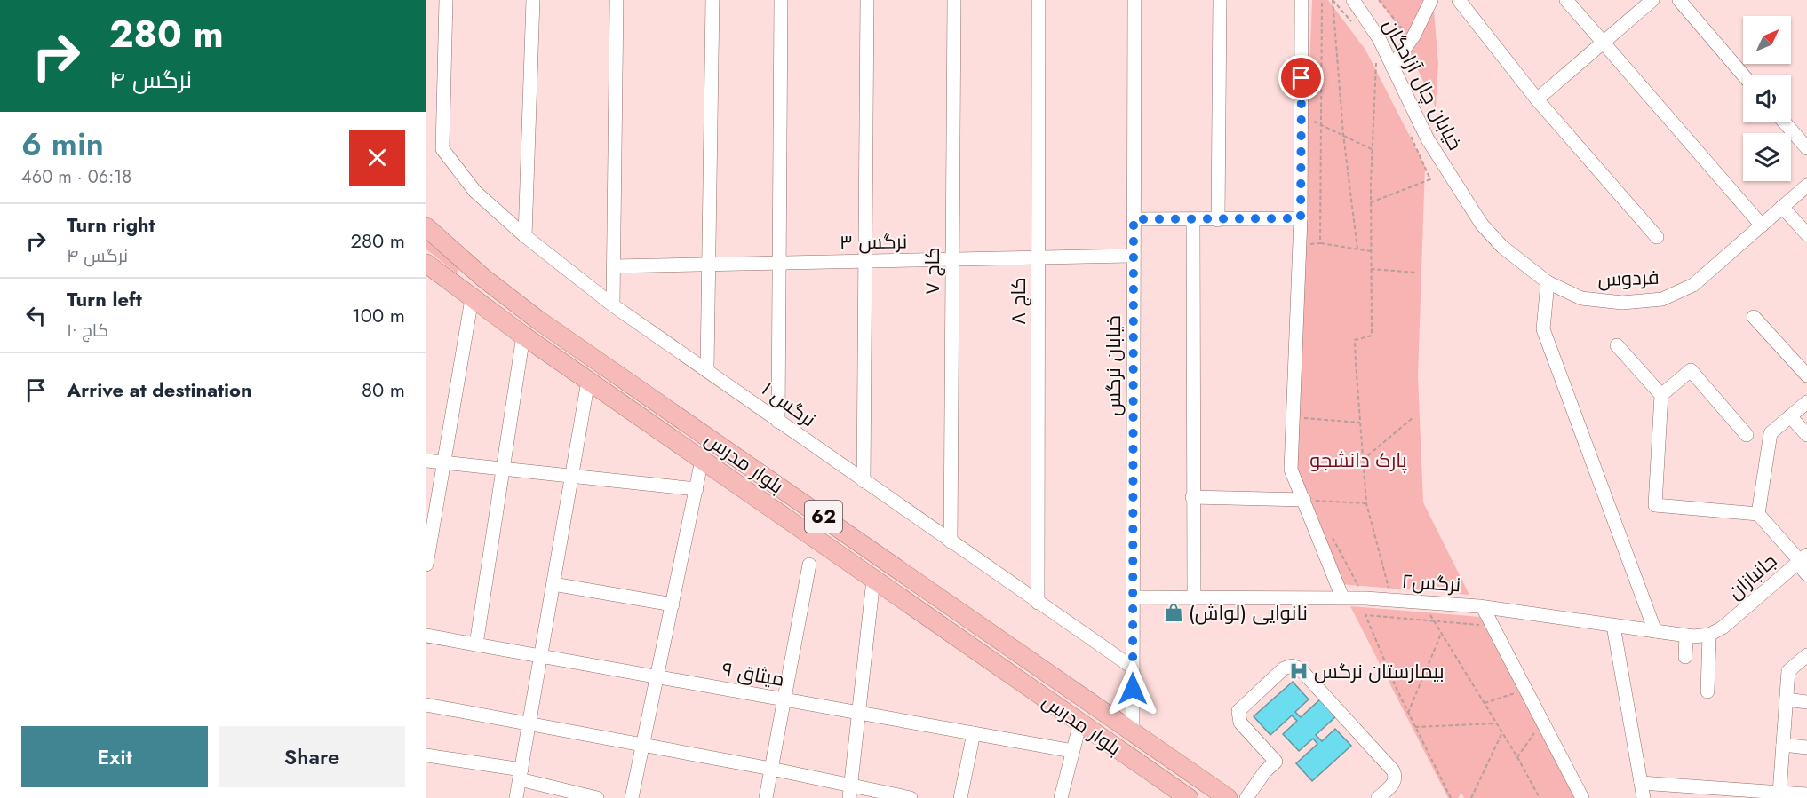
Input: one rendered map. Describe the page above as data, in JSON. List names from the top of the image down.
{
  "streets": {
    "highway": ["بلوار مدرس", "62"],
    "street": [
      "خیابان چال آزادگان",
      "نرگس ۳",
      "کاج ۷",
      "فردوس",
      "کاج ۸",
      "خیابان نرگس",
      "نرگس ۱",
      "جانبازان",
      "نرگس۲",
      "میثاق ۹"
    ]
  },
  "crossings": [
    ["خیابان چال آزادگان", "فردوس"],
    ["نرگس ۳", "کاج ۷"],
    ["نرگس ۳", "کاج ۸"],
    ["نرگس ۳", "خیابان نرگس"],
    ["کاج ۷", "نرگس ۱"],
    ["کاج ۸", "نرگس ۱"],
    ["خیابان نرگس", "نرگس ۱"],
    ["خیابان نرگس", "بلوار مدرس"],
    ["خیابان نرگس", "نرگس۲"],
    ["جانبازان", "نرگس۲"]
  ],
  "parks": ["پارک دانشجو"],
  "places": {
    "shop": ["نانوایی (لواش)"],
    "hospital": ["بیمارستان نرگس"]
  },
  "north": "top right",
  "page": {
    "turn": ["280 m", "نرگس ۴"],
    "heading": ["6 min", "460 m · 06:18"],
    "list": [
      {
        "name": "Turn right",
        "note": "نرگس ۴",
        "value": "280 m"
      },
      {
        "name": "Turn left",
        "note": "کاج ۱۰",
        "value": "100 m"
      },
      {
        "name": "Arrive at destination",
        "value": "80 m"
      }
    ],
    "buttons": ["Exit", "Share"]
  }
}
